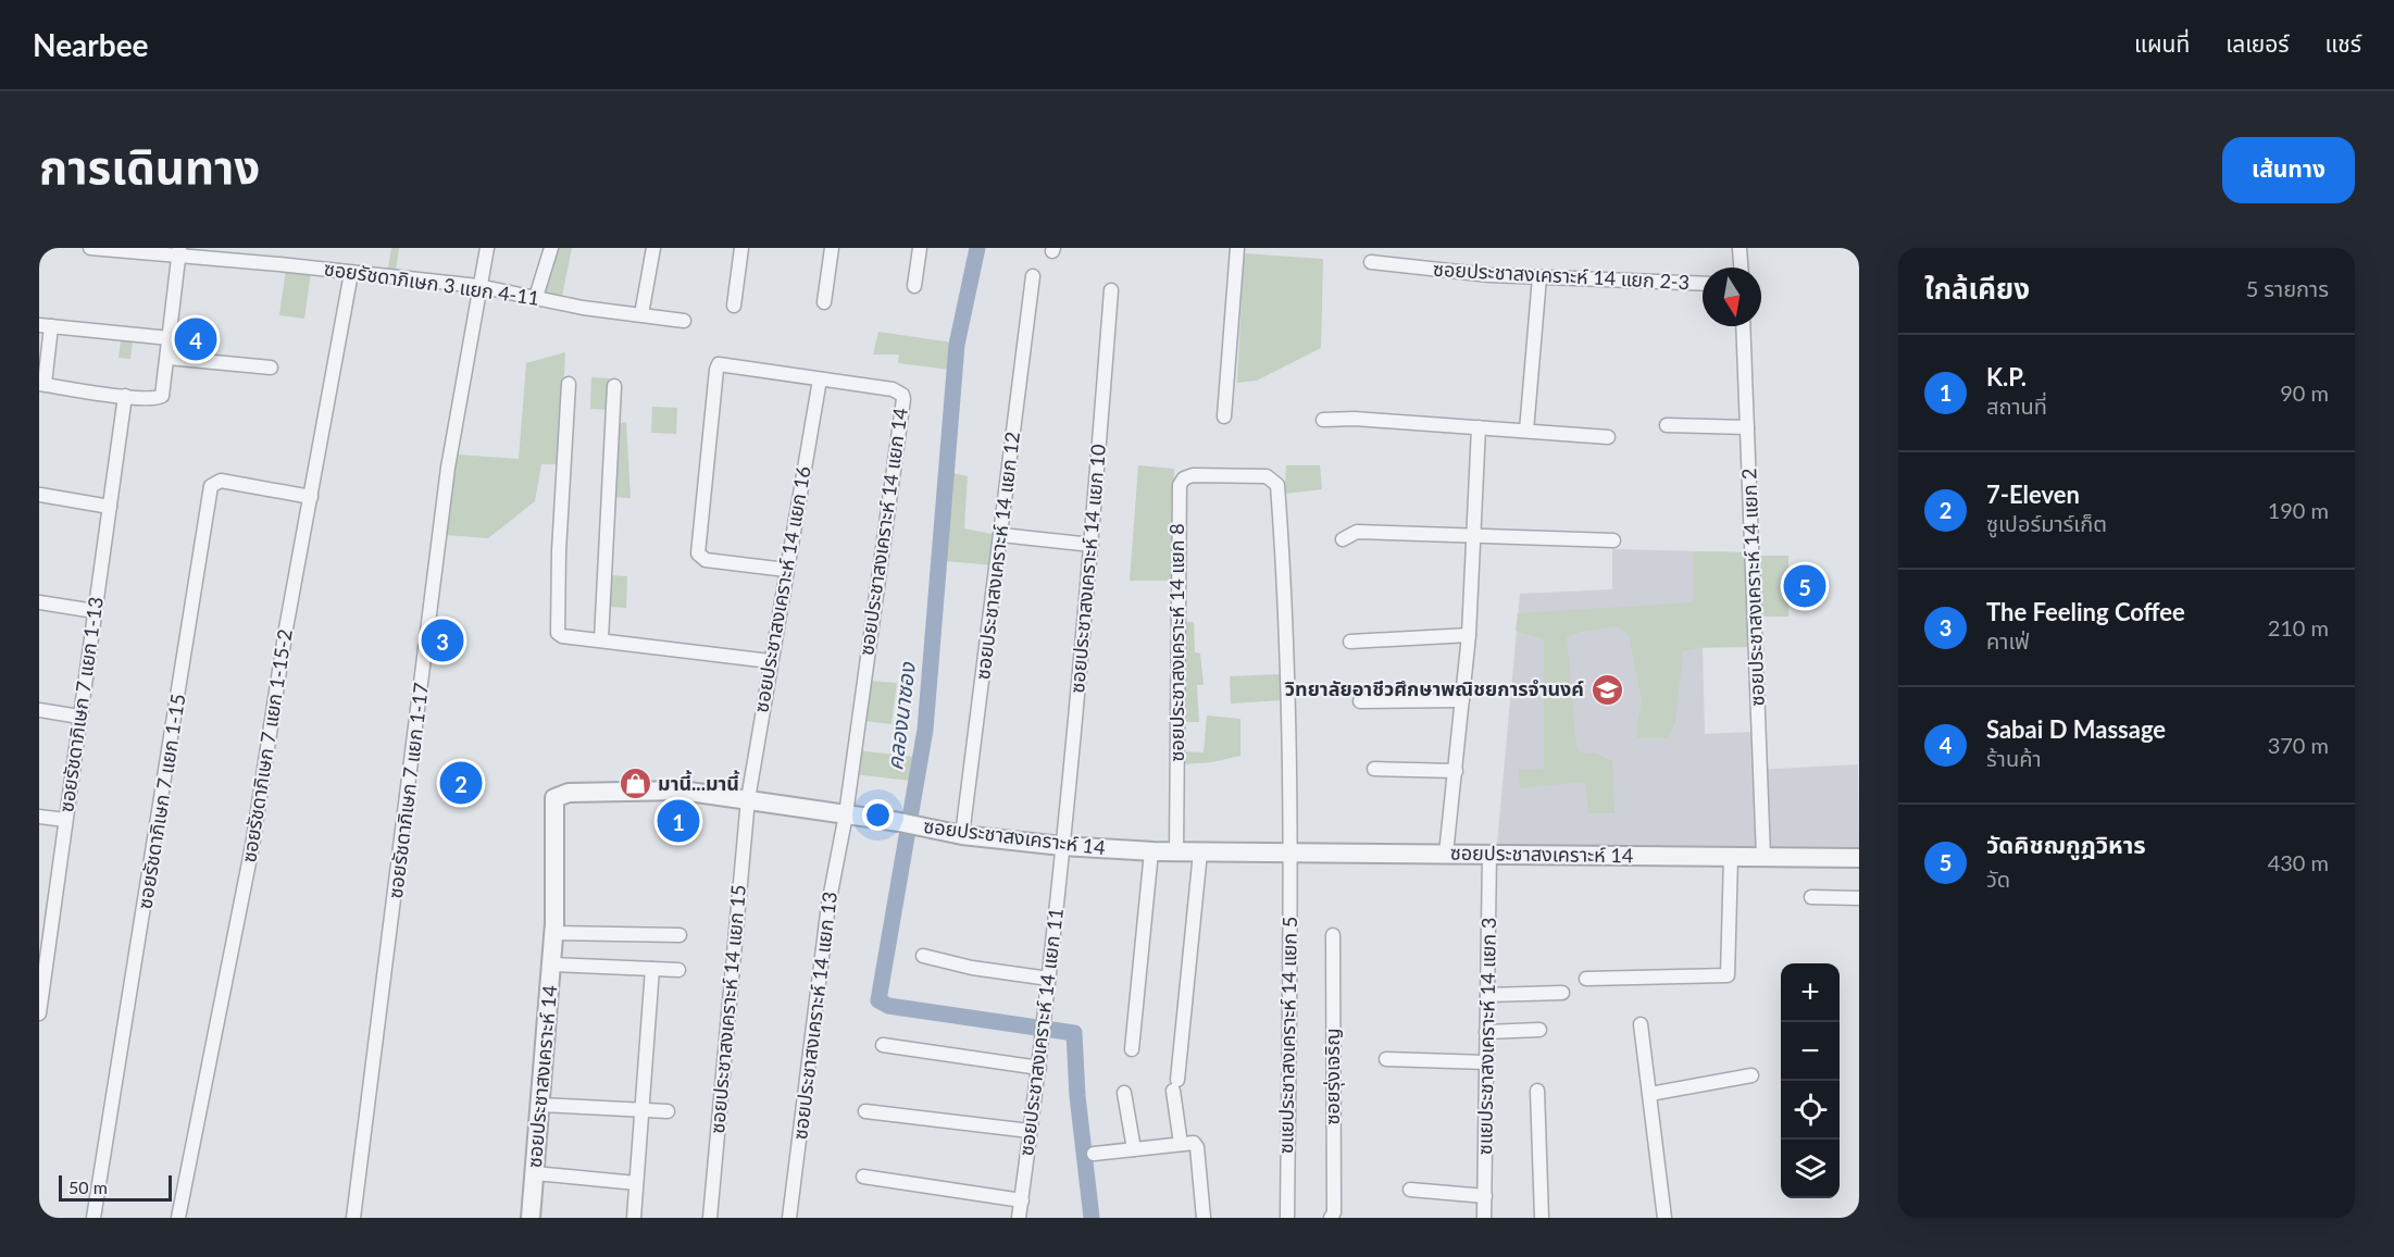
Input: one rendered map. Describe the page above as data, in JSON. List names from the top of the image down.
{
  "streets": {
    "street": [
      "ซอยประชาสงเคราะห์ 14 แยก 2-3",
      "ซอยรัชดาภิเษก 3 แยก 4-11",
      "ซอยประชาสงเคราะห์ 14 แยก 14",
      "ซอยประชาสงเคราะห์ 14 แยก 12",
      "ซอยประชาสงเคราะห์ 14 แยก 10",
      "ซอยประชาสงเคราะห์ 14 แยก 2",
      "ซอยประชาสงเคราะห์ 14 แยก 16",
      "ซอยประชาสงเคราะห์ 14 แยก 8",
      "ซอยรัชดาภิเษก 7 แยก 1-13",
      "ซอยรัชดาภิเษก 7 แยก 1-15-2",
      "ซอยรัชดาภิเษก 7 แยก 1-17",
      "ซอยรัชดาภิเษก 7 แยก 1-15",
      "ซอยประชาสงเคราะห์ 14",
      "ซอยประชาสงเคราะห์ 14 แยก 15",
      "ซอยประชาสงเคราะห์ 14 แยก 13",
      "ซอยประชาสงเคราะห์ 14 แยก 11",
      "ซแยประชาสงเคราะห์ 14 แยก 5",
      "ซแยประชาสงเคราะห์ 14 แยก 3",
      "ซอยรุ่งเจริญ"
    ]
  },
  "crossings": [
    ["ซอยรัชดาภิเษก 3 แยก 4-11", "ซอยรัชดาภิเษก 7 แยก 1-15-2"],
    ["ซอยรัชดาภิเษก 3 แยก 4-11", "ซอยรัชดาภิเษก 7 แยก 1-17"],
    ["ซอยประชาสงเคราะห์ 14 แยก 14", "ซอยประชาสงเคราะห์ 14 แยก 16"],
    ["ซอยประชาสงเคราะห์ 14 แยก 14", "ซอยประชาสงเคราะห์ 14"],
    ["ซอยประชาสงเคราะห์ 14 แยก 14", "ซอยประชาสงเคราะห์ 14 แยก 13"],
    ["ซอยประชาสงเคราะห์ 14 แยก 12", "ซอยประชาสงเคราะห์ 14"],
    ["ซอยประชาสงเคราะห์ 14 แยก 10", "ซอยประชาสงเคราะห์ 14"],
    ["ซอยประชาสงเคราะห์ 14 แยก 10", "ซอยประชาสงเคราะห์ 14 แยก 11"],
    ["ซอยประชาสงเคราะห์ 14 แยก 2", "ซอยประชาสงเคราะห์ 14"],
    ["ซอยประชาสงเคราะห์ 14 แยก 16", "ซอยประชาสงเคราะห์ 14"],
    ["ซอยประชาสงเคราะห์ 14 แยก 16", "ซอยประชาสงเคราะห์ 14 แยก 15"],
    ["ซอยประชาสงเคราะห์ 14 แยก 8", "ซอยประชาสงเคราะห์ 14"],
    ["ซอยประชาสงเคราะห์ 14 แยก 8", "ซแยประชาสงเคราะห์ 14 แยก 5"],
    ["ซอยรัชดาภิเษก 7 แยก 1-15-2", "ซอยรัชดาภิเษก 7 แยก 1-15"],
    ["ซอยประชาสงเคราะห์ 14", "ซอยประชาสงเคราะห์ 14 แยก 15"],
    ["ซอยประชาสงเคราะห์ 14", "ซอยประชาสงเคราะห์ 14 แยก 13"],
    ["ซอยประชาสงเคราะห์ 14", "ซอยประชาสงเคราะห์ 14 แยก 11"],
    ["ซอยประชาสงเคราะห์ 14", "ซแยประชาสงเคราะห์ 14 แยก 5"],
    ["ซอยประชาสงเคราะห์ 14", "ซแยประชาสงเคราะห์ 14 แยก 3"]
  ],
  "water": ["คลองนาซอง"],
  "places": {
    "school or university": ["วิทยาลัยอาชีวศึกษาพณิชยการจำนงค์"],
    "shop": ["มานี้...มานี้"]
  },
  "scale_bar": "50 m",
  "north": "bottom",
  "page": {
    "header": "Nearbee",
    "nav": ["แผนที่", "เลเยอร์", "แชร์"],
    "title": "การเดินทาง",
    "buttons": "เส้นทาง",
    "heading": ["ใกล้เคียง", "5 รายการ"],
    "pins": [
      "4",
      "5",
      "3",
      "2",
      "1"
    ],
    "list": [
      {
        "mark": "1",
        "name": "K.P.",
        "note": "สถานที่",
        "value": "90 m"
      },
      {
        "mark": "2",
        "name": "7-Eleven",
        "note": "ซูเปอร์มาร์เก็ต",
        "value": "190 m"
      },
      {
        "mark": "3",
        "name": "The Feeling Coffee",
        "note": "คาเฟ่",
        "value": "210 m"
      },
      {
        "mark": "4",
        "name": "Sabai D Massage",
        "note": "ร้านค้า",
        "value": "370 m"
      },
      {
        "mark": "5",
        "name": "วัดคิชฌกูฎวิหาร",
        "note": "วัด",
        "value": "430 m"
      }
    ],
    "map_buttons": ["+", "−"],
    "scale": "50 m"
  }
}
